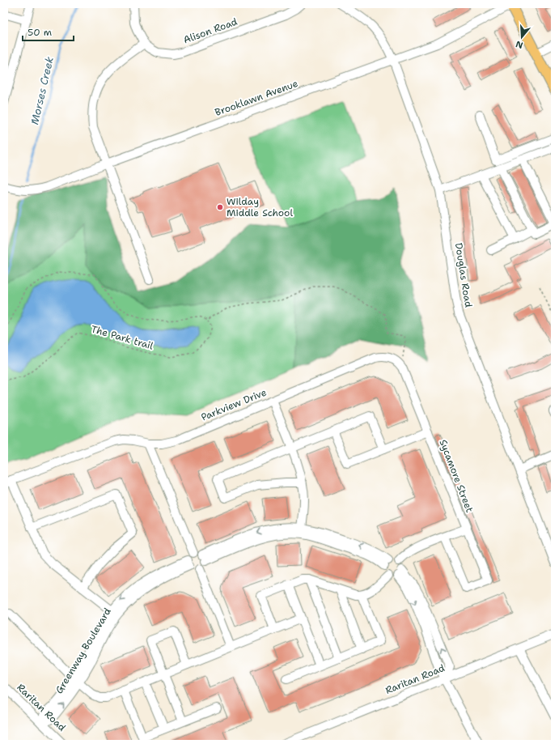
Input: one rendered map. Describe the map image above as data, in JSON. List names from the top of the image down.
{
  "streets": {
    "street": [
      "Alison Road",
      "Brooklawn Avenue",
      "Douglas Road",
      "Parkview Drive",
      "Sycamore Street",
      "Greenway Boulevard",
      "Raritan Road"
    ],
    "path": ["The Park trail"]
  },
  "crossings": [
    ["Brooklawn Avenue", "Douglas Road"],
    ["Greenway Boulevard", "Raritan Road"]
  ],
  "water": ["Morses Creek"],
  "places": ["Wilday Middle School"],
  "scale_bar": "50 m",
  "north": "bottom"
}
